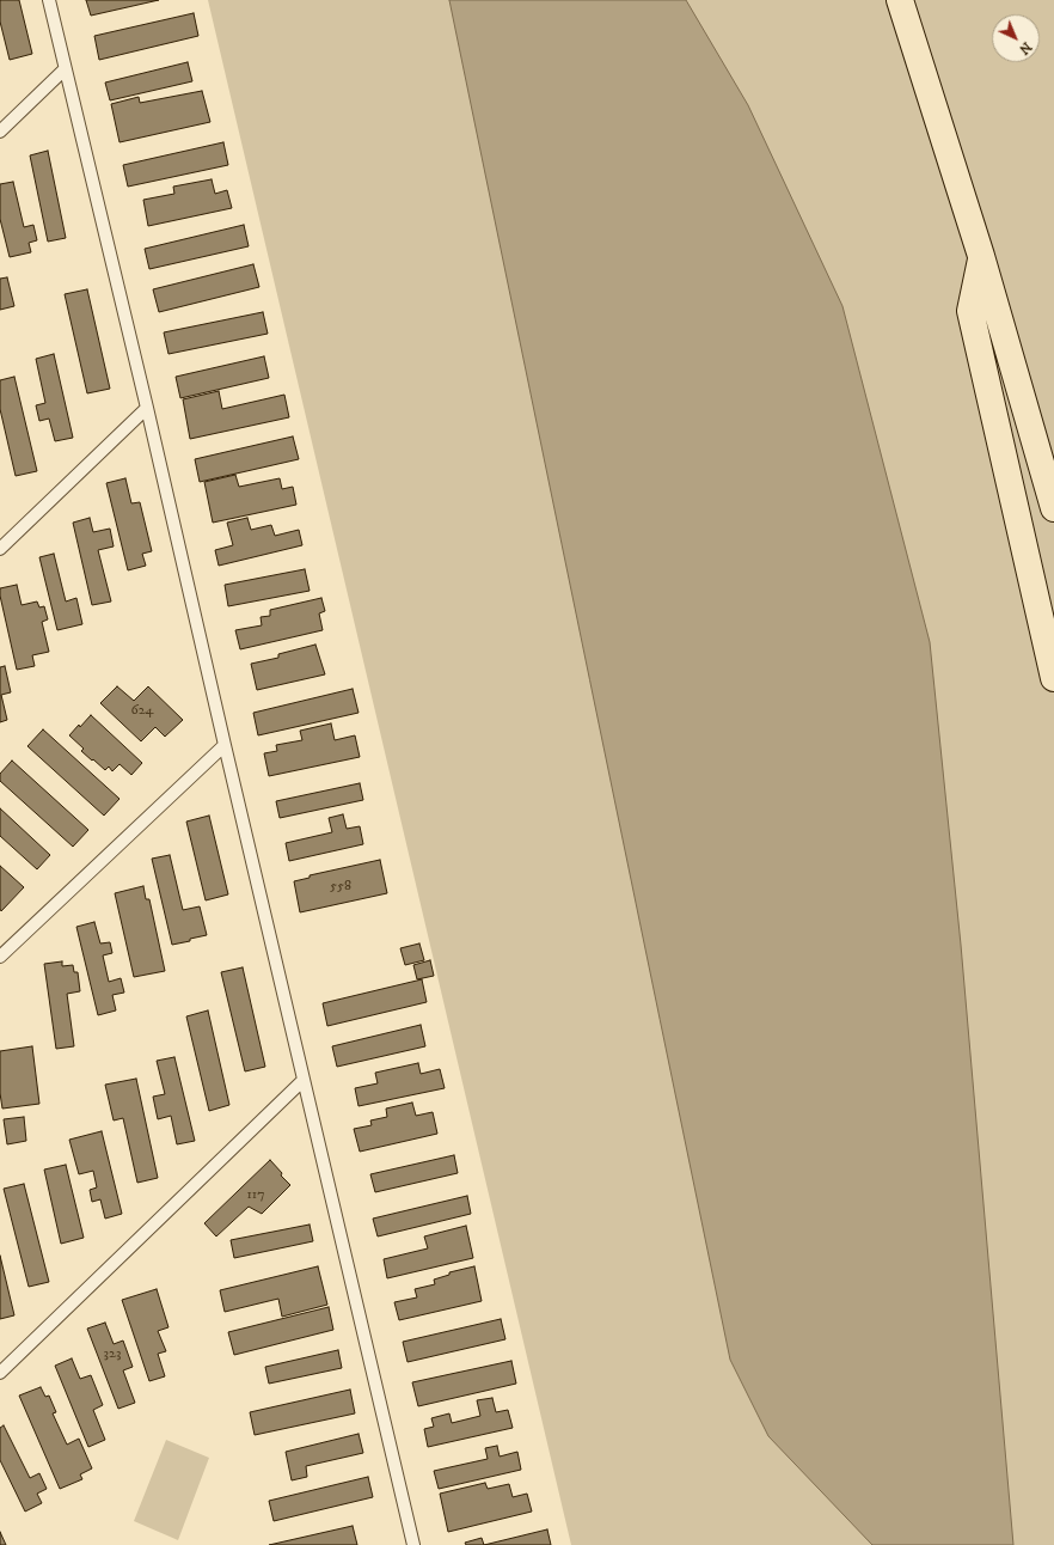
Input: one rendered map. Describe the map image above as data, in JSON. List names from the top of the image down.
{
  "house_numbers": [
    "624",
    "558",
    "117",
    "323"
  ],
  "north": "bottom right"
}
